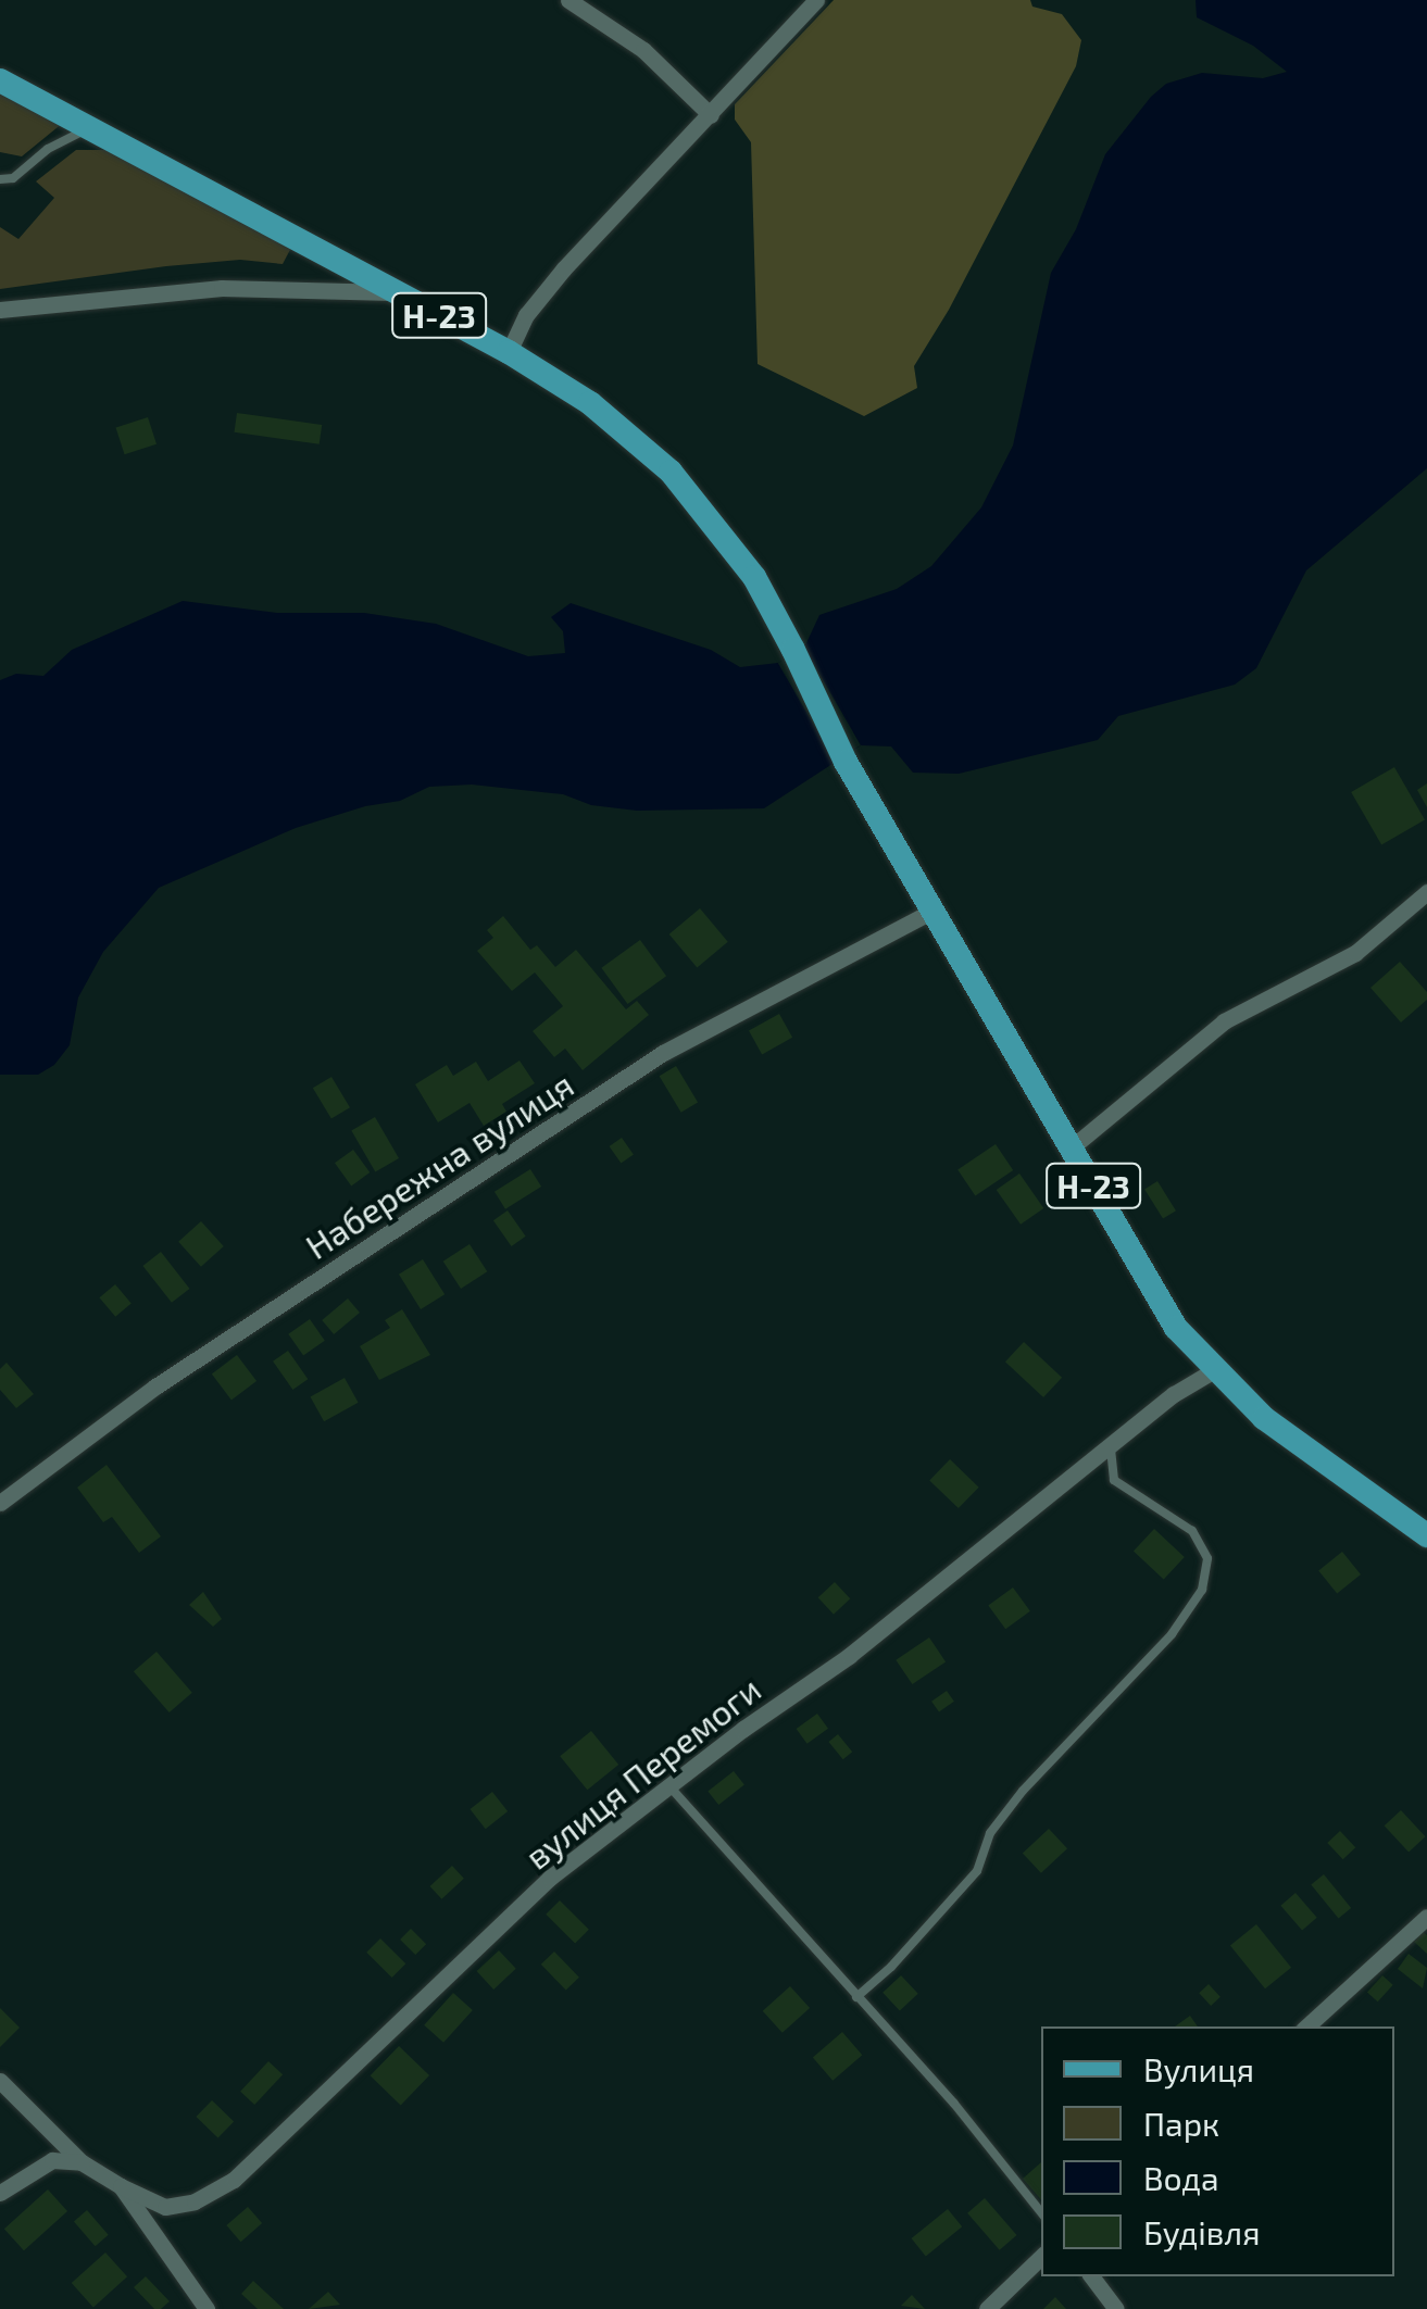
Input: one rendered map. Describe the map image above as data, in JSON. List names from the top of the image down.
{
  "streets": {
    "main road": ["Н-23"],
    "street": ["Набережна вулиця", "вулиця Перемоги"]
  },
  "crossings": [
    ["Н-23", "Набережна вулиця"],
    ["Н-23", "вулиця Перемоги"]
  ],
  "legend": [
    "Вулиця",
    "Парк",
    "Вода",
    "Будівля"
  ]
}
